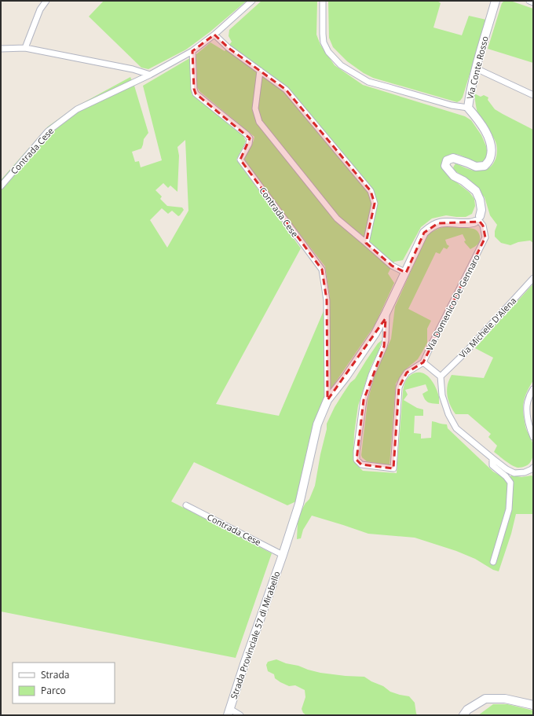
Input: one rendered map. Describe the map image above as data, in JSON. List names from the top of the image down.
{
  "streets": {
    "street": [
      "Via Conte Rosso",
      "Contrada Cese",
      "Via Domenico De Gennaro",
      "Via Michele D'Alena",
      "Strada Provinciale 57 di Mirabello"
    ]
  },
  "crossings": [
    ["Via Conte Rosso", "Via Domenico De Gennaro"],
    ["Via Conte Rosso", "Strada Provinciale 57 di Mirabello"],
    ["Contrada Cese", "Strada Provinciale 57 di Mirabello"],
    ["Via Domenico De Gennaro", "Strada Provinciale 57 di Mirabello"]
  ],
  "legend": ["Strada", "Parco"]
}
